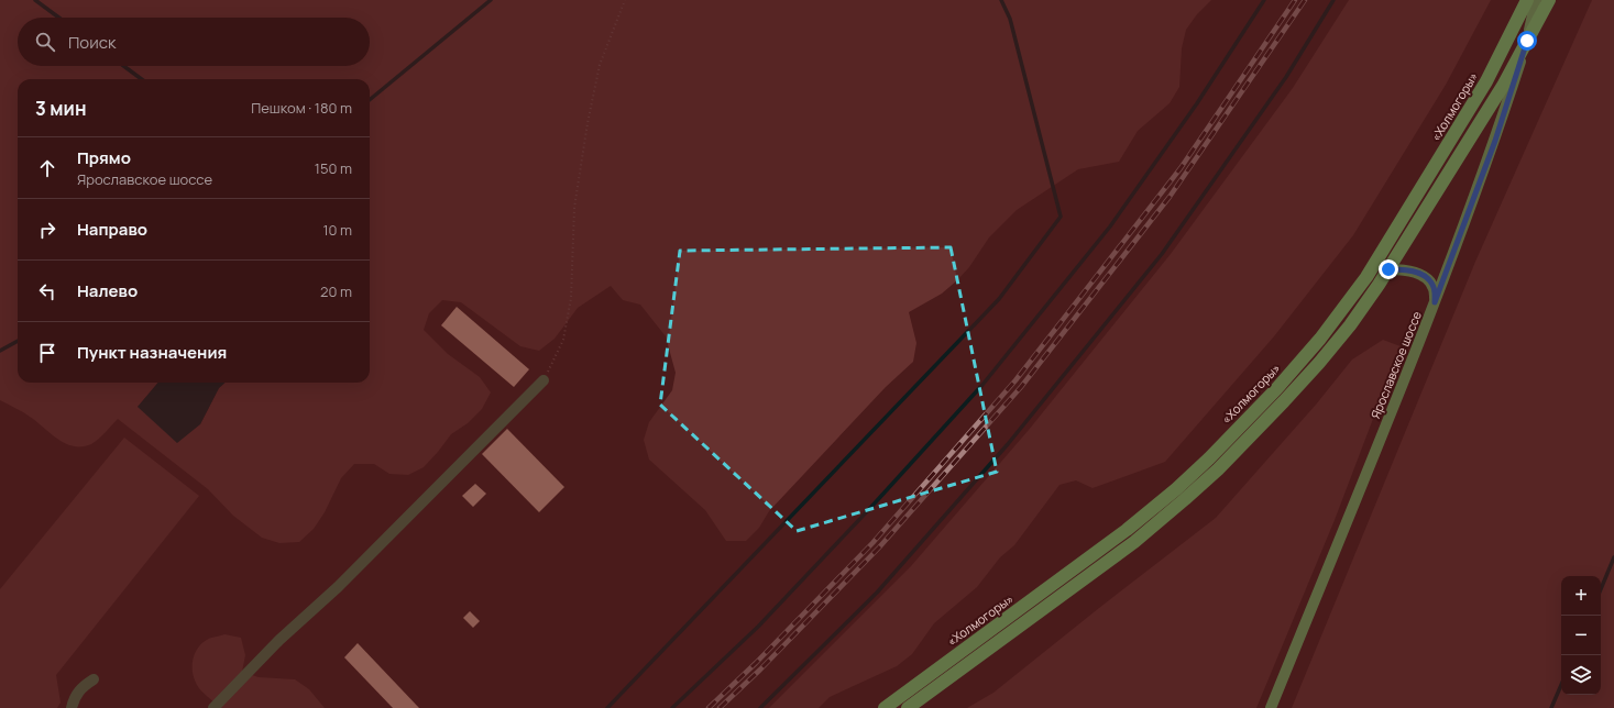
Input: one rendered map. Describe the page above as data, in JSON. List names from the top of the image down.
{
  "streets": {
    "highway": ["«Холмогоры»"],
    "main road": ["Ярославское шоссе"]
  },
  "page": {
    "search": "Поиск",
    "heading": ["3 мин", "Пешком · 180 m"],
    "list": [
      ["Прямо", "Ярославское шоссе", "150 m"],
      ["Направо", "10 m"],
      ["Налево", "20 m"],
      "Пункт назначения"
    ],
    "map_buttons": ["+", "−"]
  }
}
